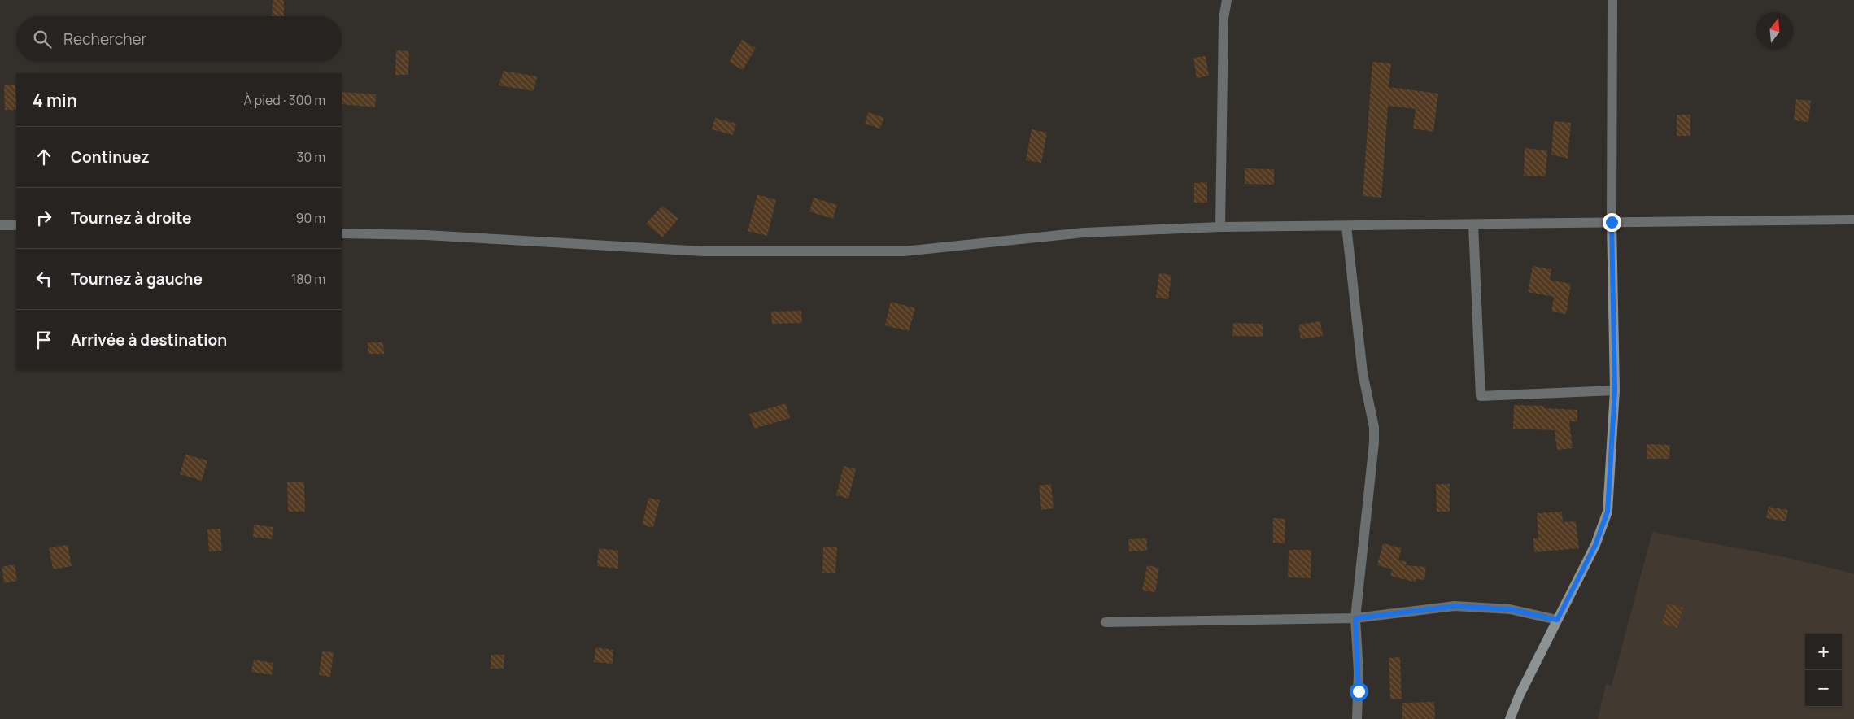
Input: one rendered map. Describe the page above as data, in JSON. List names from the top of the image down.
{
  "north": "top",
  "page": {
    "search": "Rechercher",
    "heading": ["4 min", "À pied · 300 m"],
    "list": [
      ["Continuez", "30 m"],
      ["Tournez à droite", "90 m"],
      ["Tournez à gauche", "180 m"],
      "Arrivée à destination"
    ],
    "map_buttons": ["+", "−"]
  }
}
